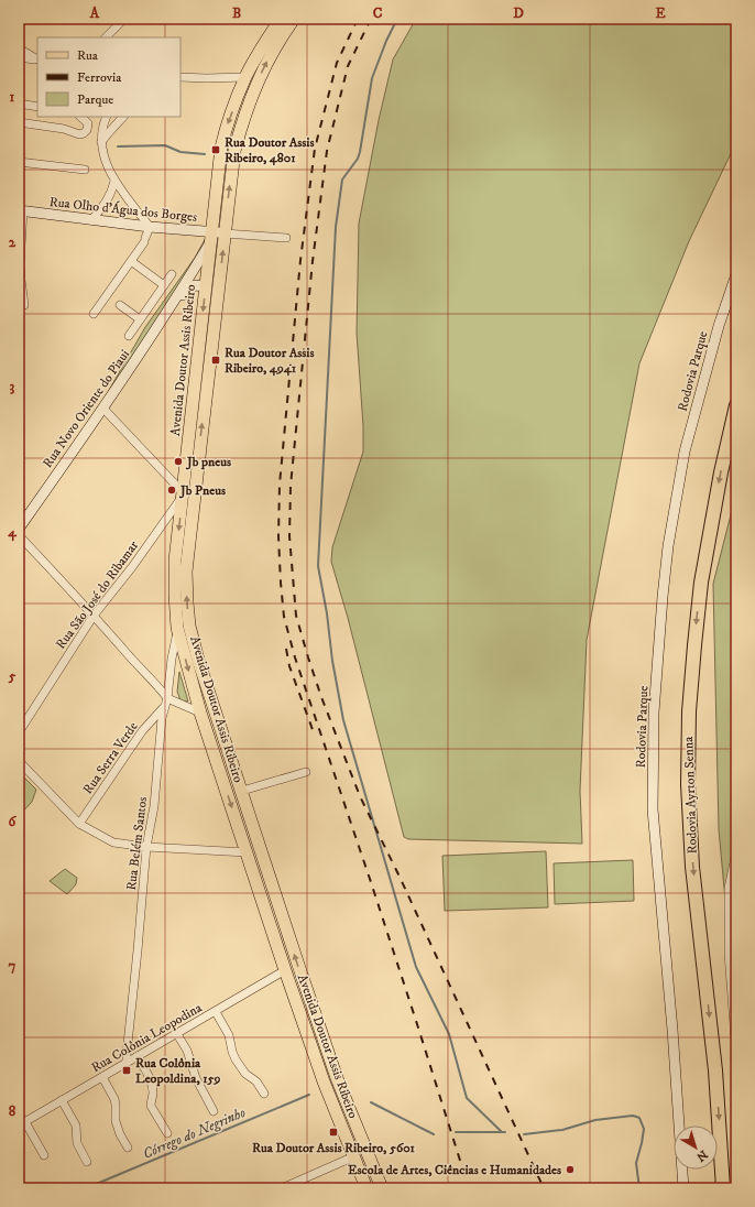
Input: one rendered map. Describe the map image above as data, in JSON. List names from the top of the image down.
{
  "streets": {
    "highway": ["Rodovia Ayrton Senna"],
    "main road": ["Avenida Doutor Assis Ribeiro"],
    "street": [
      "Rua Olho d'Água dos Borges",
      "Rodovia Parque",
      "Rua Novo Oriente do Piaui",
      "Rua São José do Ribamar",
      "Rua Serra Verde",
      "Rua Belém Santos",
      "Rua Colônia Leopodina"
    ]
  },
  "crossings": [
    ["Rua Olho d'Água dos Borges", "Avenida Doutor Assis Ribeiro"],
    ["Rua Olho d'Água dos Borges", "Rua Novo Oriente do Piaui"],
    ["Avenida Doutor Assis Ribeiro", "Rua Novo Oriente do Piaui"],
    ["Avenida Doutor Assis Ribeiro", "Rua São José do Ribamar"],
    ["Avenida Doutor Assis Ribeiro", "Rua Belém Santos"],
    ["Avenida Doutor Assis Ribeiro", "Rua Colônia Leopodina"],
    ["Rua Serra Verde", "Rua Belém Santos"],
    ["Rua Belém Santos", "Rua Colônia Leopodina"]
  ],
  "one_way": ["Rodovia Ayrton Senna"],
  "water": ["Córrego do Negrinho"],
  "places": {
    "transit": [
      "Rua Doutor Assis Ribeiro, 4801",
      "Rua Doutor Assis Ribeiro, 4941",
      "Rua Colônia Leopoldina, 159",
      "Rua Doutor Assis Ribeiro, 5601"
    ],
    "other": ["Jb pneus", "Jb Pneus", "Escola de Artes, Ciências e Humanidades"]
  },
  "legend": ["Rua", "Ferrovia", "Parque"],
  "north": "bottom right",
  "grid": {
    "columns": [
      "A",
      "B",
      "C",
      "D",
      "E"
    ],
    "rows": [
      "1",
      "2",
      "3",
      "4",
      "5",
      "6",
      "7",
      "8"
    ]
  }
}
